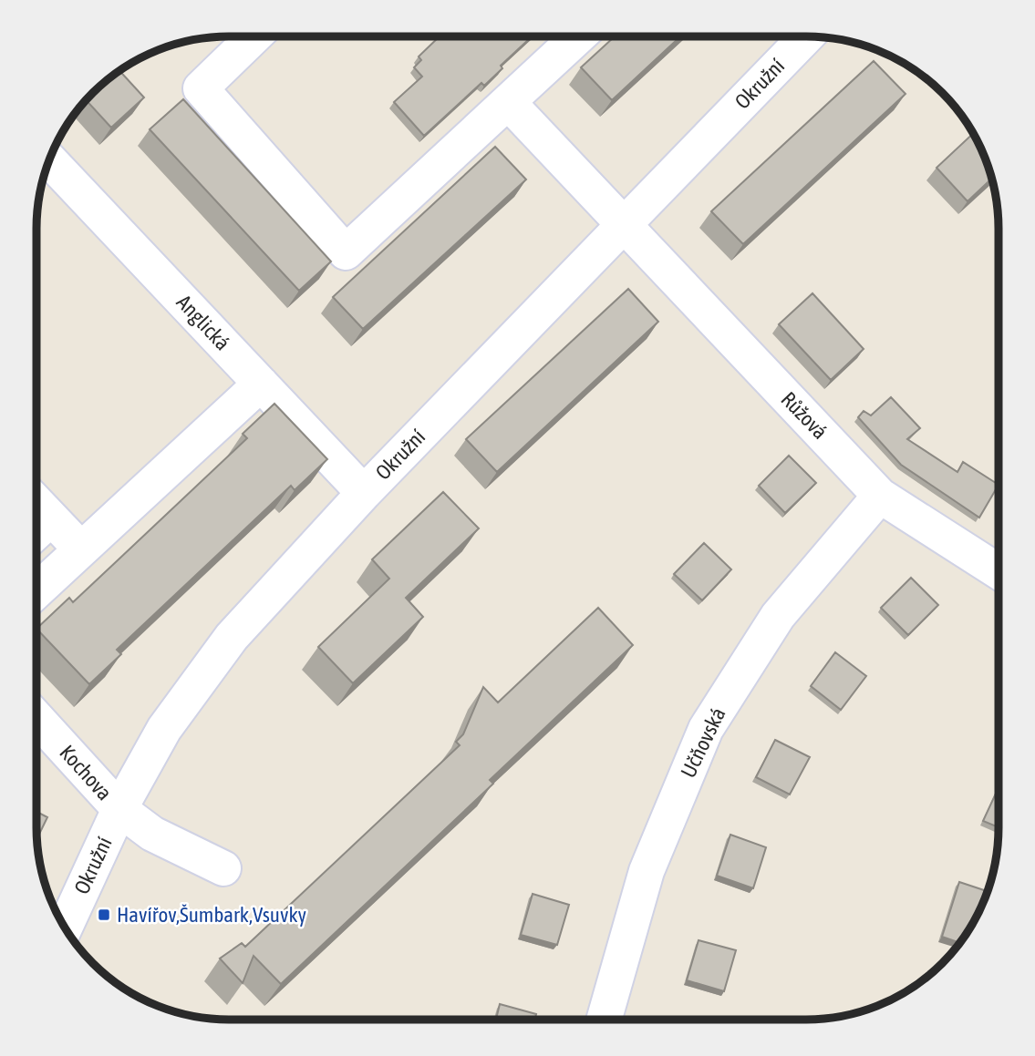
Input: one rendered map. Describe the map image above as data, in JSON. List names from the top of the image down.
{
  "streets": {
    "street": [
      "Okružní",
      "Anglická",
      "Růžová",
      "Učňovská",
      "Kochova"
    ]
  },
  "crossings": [
    ["Okružní", "Anglická"],
    ["Okružní", "Růžová"],
    ["Okružní", "Kochova"],
    ["Růžová", "Učňovská"]
  ],
  "places": {
    "transit": ["Havířov,Šumbark,Vsuvky"]
  }
}
